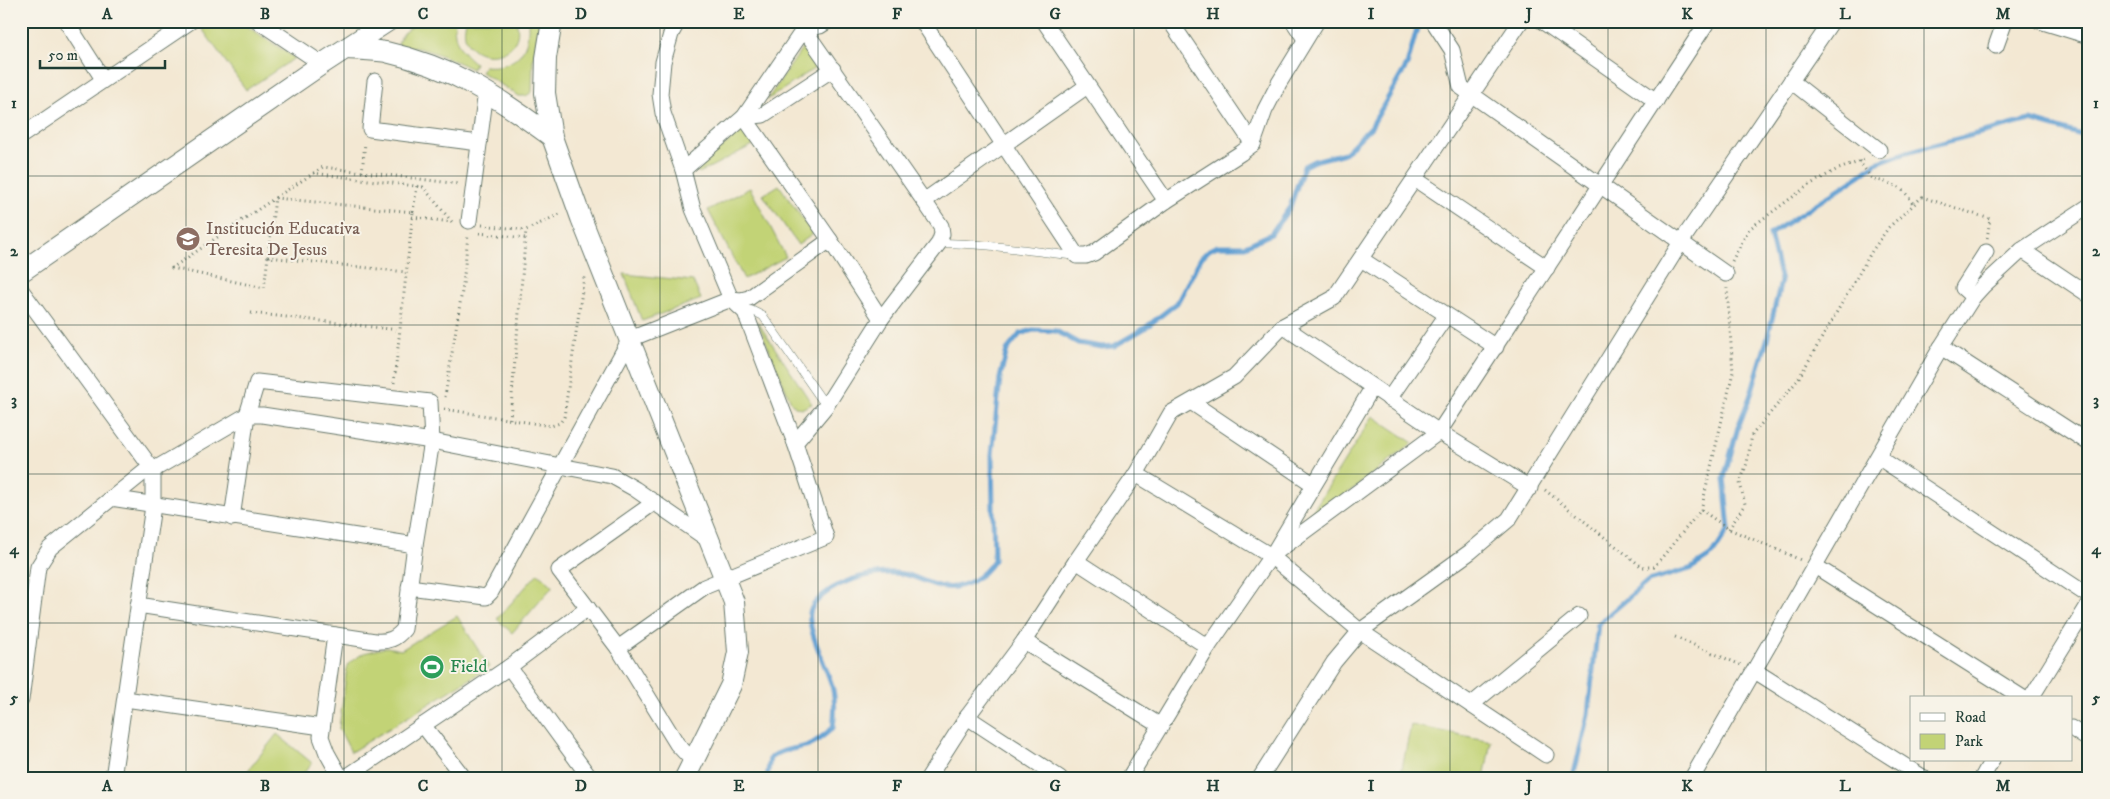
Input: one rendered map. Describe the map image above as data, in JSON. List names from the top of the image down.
{
  "places": {
    "school or university": ["Institución Educativa Teresita De Jesus"],
    "sports": ["Field"]
  },
  "legend": ["Road", "Park"],
  "scale_bar": "50 m",
  "grid": {
    "columns": [
      "A",
      "B",
      "C",
      "D",
      "E",
      "F",
      "G",
      "H",
      "I",
      "J",
      "K",
      "L",
      "M"
    ],
    "rows": [
      "1",
      "2",
      "3",
      "4",
      "5"
    ]
  }
}
